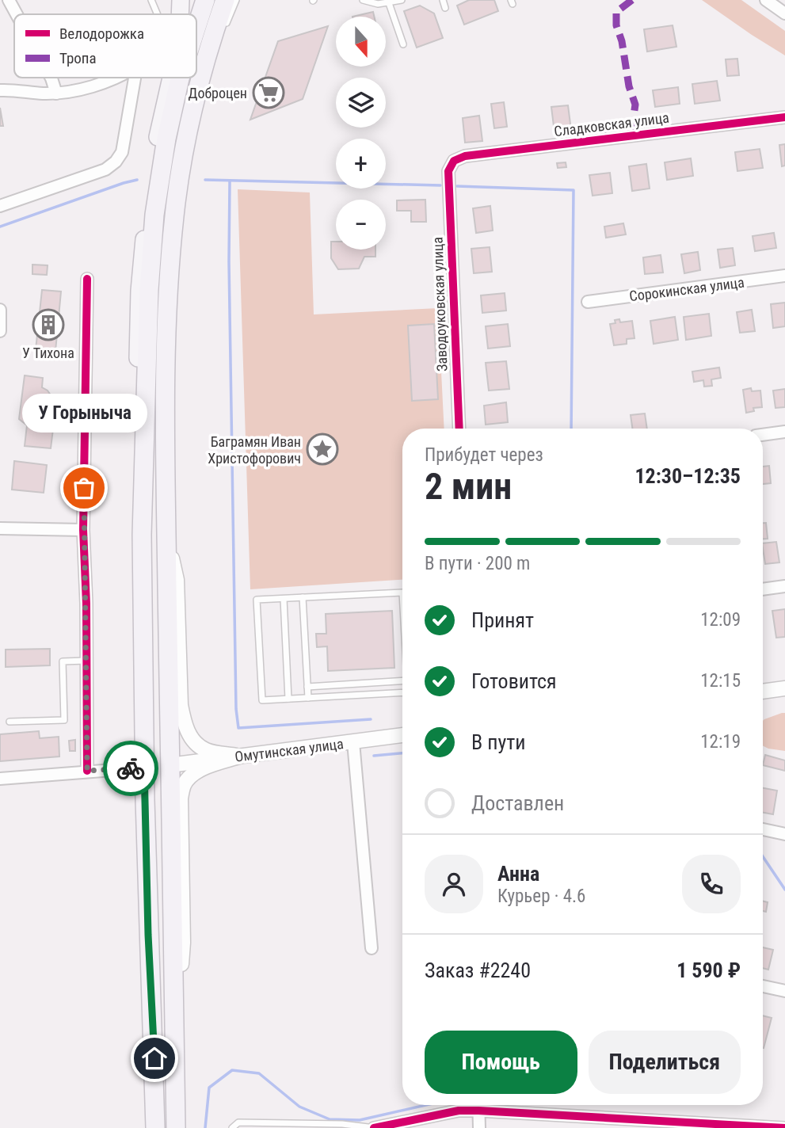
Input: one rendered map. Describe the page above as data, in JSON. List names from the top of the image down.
{
  "streets": {
    "street": [
      "Сладковская улица",
      "Сорокинская улица",
      "Заводоуковская улица",
      "Омутинская улица"
    ]
  },
  "crossings": [
    ["Сладковская улица", "Заводоуковская улица"]
  ],
  "places": {
    "supermarket": ["Доброцен"],
    "building": ["У Тихона"],
    "place": ["Баграмян Иван Христофорович"],
    "other": ["У Горыныча"]
  },
  "legend": ["Велодорожка", "Тропа"],
  "north": "bottom",
  "page": {
    "map_buttons": ["+", "−"],
    "bubble": "У Горыныча",
    "heading": ["2 мин", "Прибудет через", "12:30–12:35"],
    "panel": [
      "Анна",
      "Курьер · 4.6",
      "Заказ #2240",
      "1 590 ₽"
    ],
    "bar": "В пути · 200 m",
    "list": [
      ["Принят", "12:09"],
      ["Готовится", "12:15"],
      ["В пути", "12:19"],
      "Доставлен"
    ],
    "buttons": ["Помощь", "Поделиться"]
  }
}
